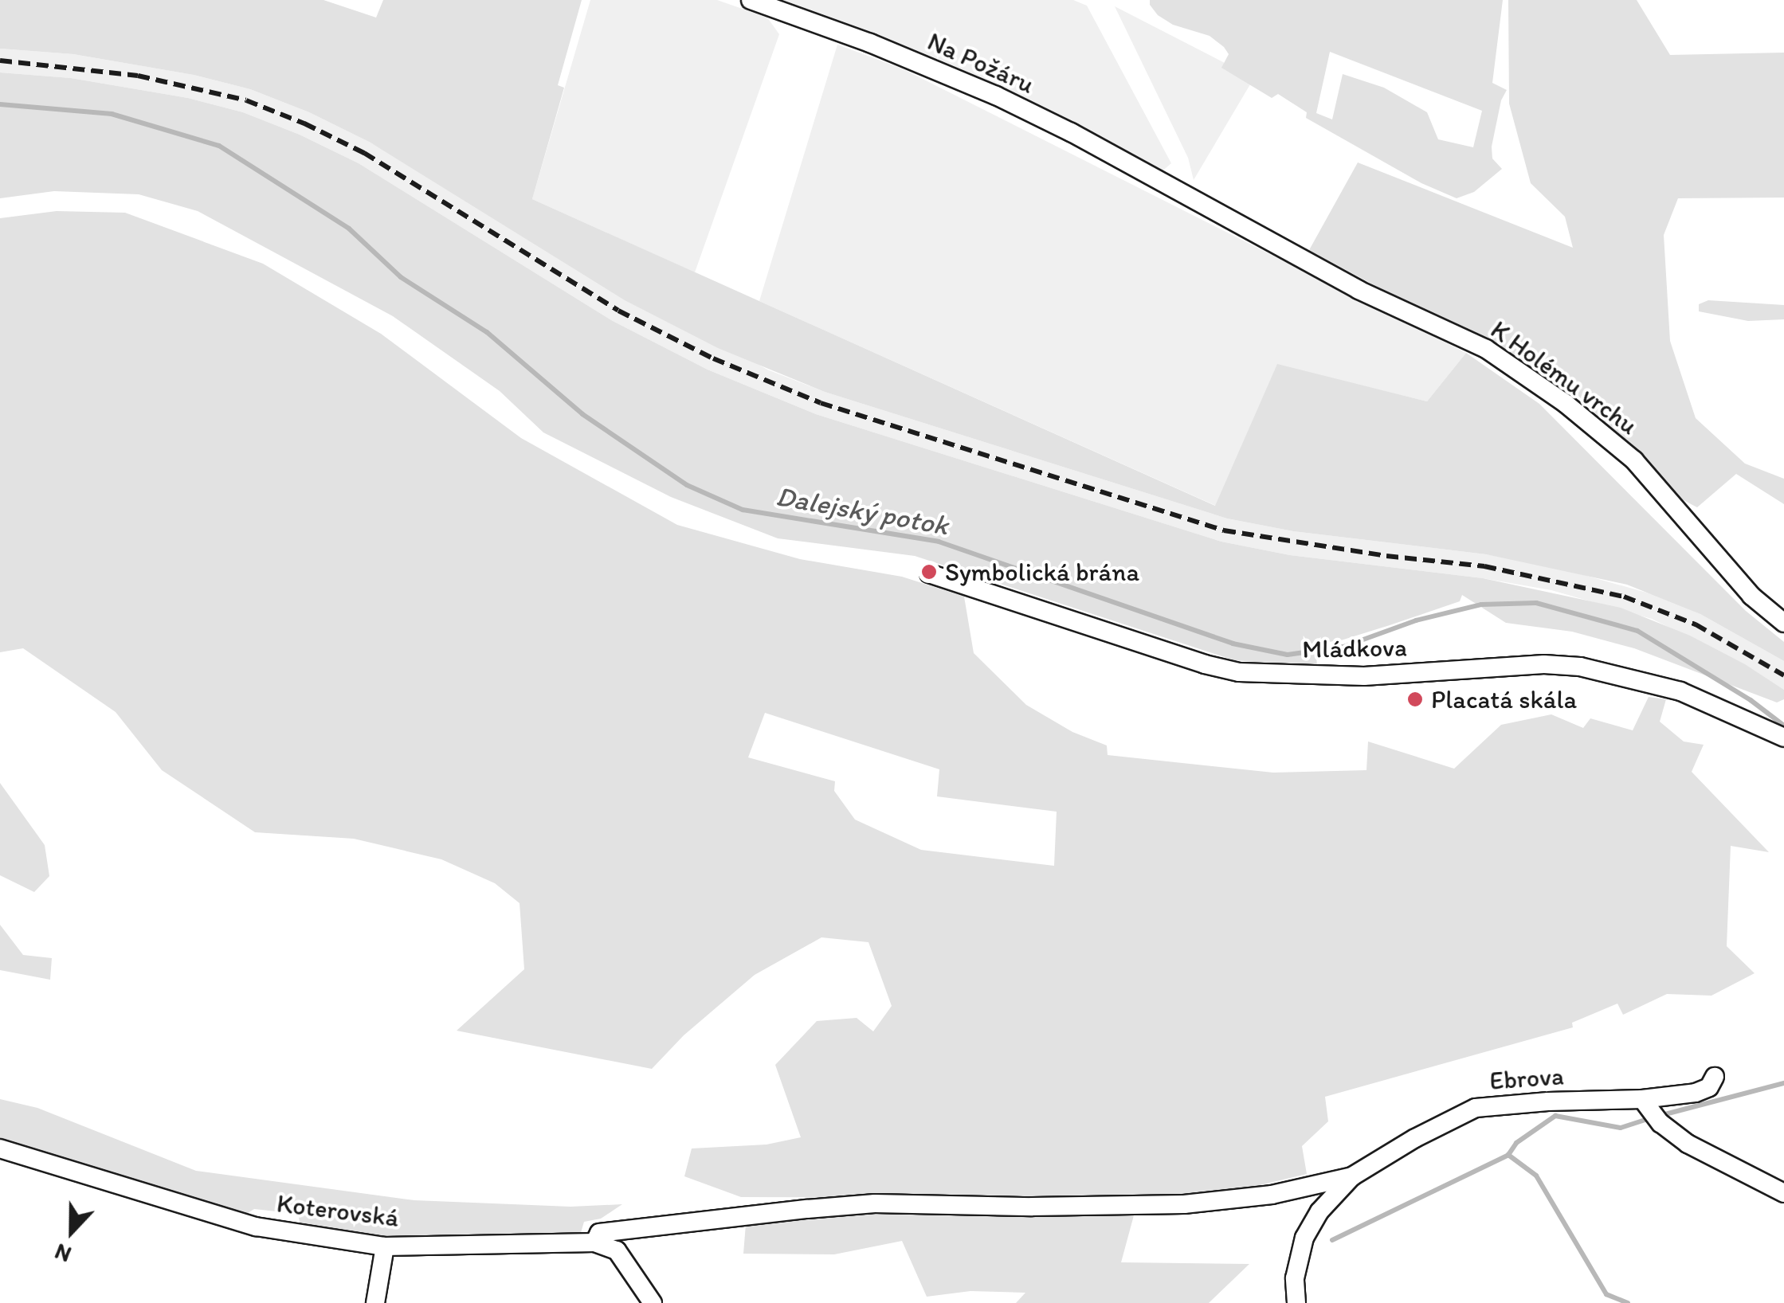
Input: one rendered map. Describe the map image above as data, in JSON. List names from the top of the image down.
{
  "streets": {
    "street": [
      "Na Požáru",
      "K Holému vrchu",
      "Mládkova",
      "Ebrova",
      "Koterovská"
    ]
  },
  "crossings": [
    ["Na Požáru", "K Holému vrchu"]
  ],
  "water": ["Dalejský potok"],
  "places": ["Symbolická brána", "Placatá skála"],
  "north": "bottom"
}
